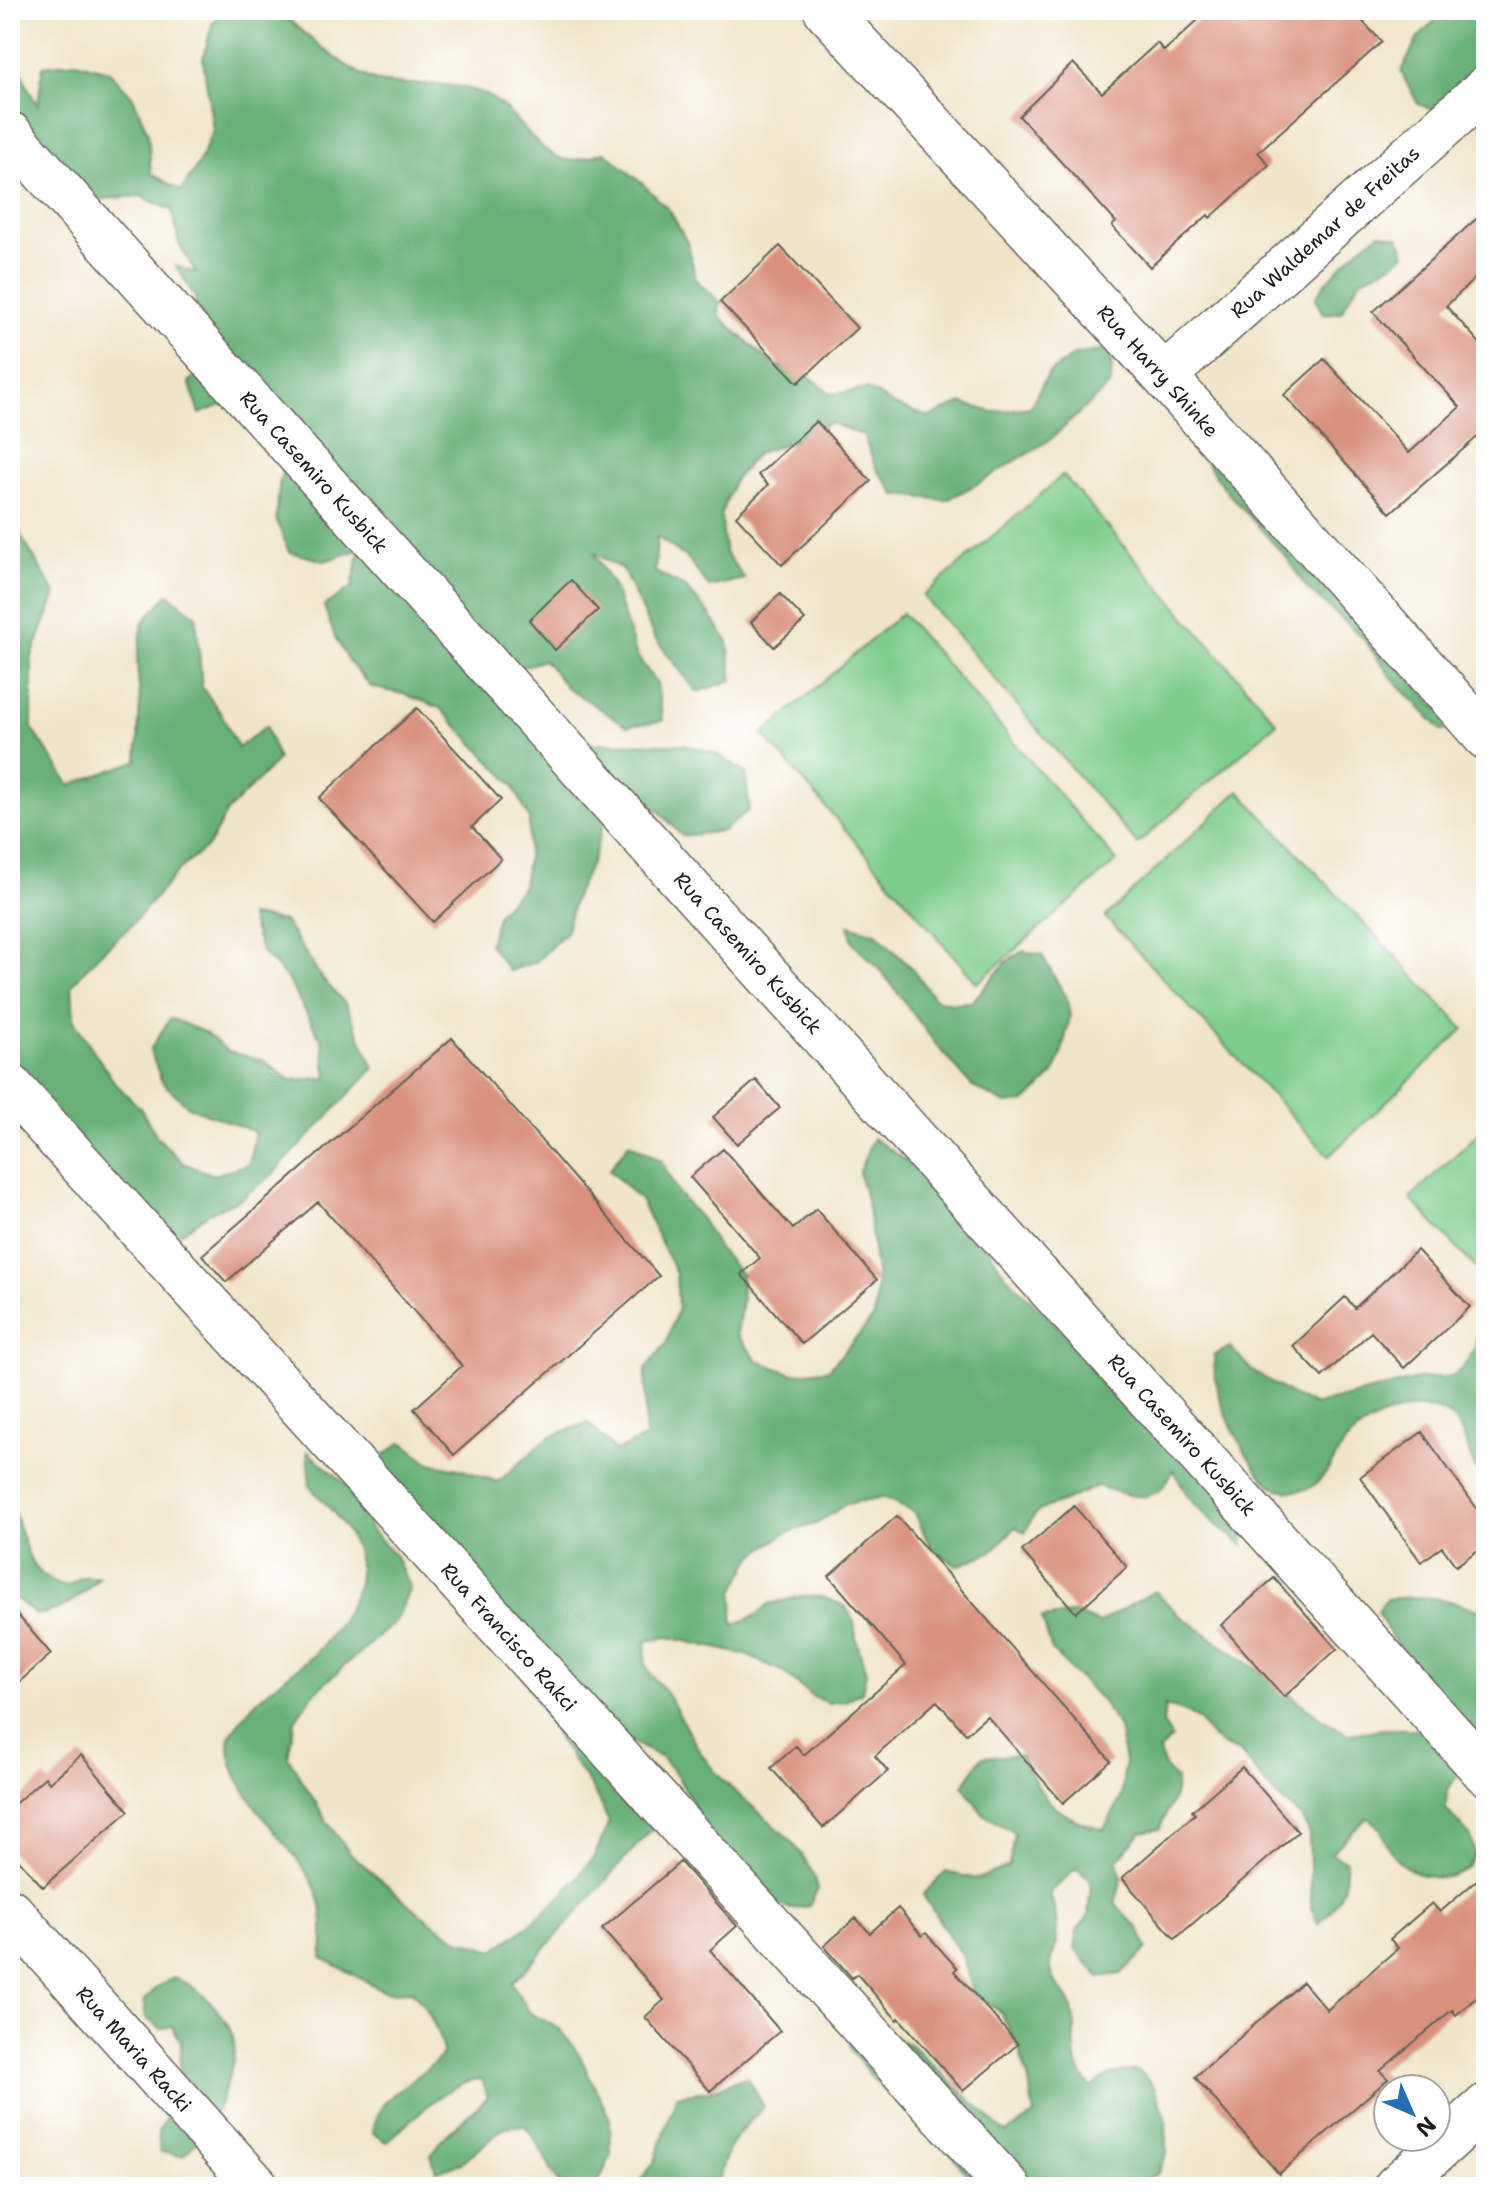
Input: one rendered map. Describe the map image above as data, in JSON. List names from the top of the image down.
{
  "streets": {
    "street": [
      "Rua Waldemar de Freitas",
      "Rua Harry Shinke",
      "Rua Casemiro Kusbick",
      "Rua Francisco Rakci",
      "Rua Maria Racki"
    ]
  },
  "crossings": [
    ["Rua Waldemar de Freitas", "Rua Harry Shinke"]
  ],
  "north": "bottom right"
}
